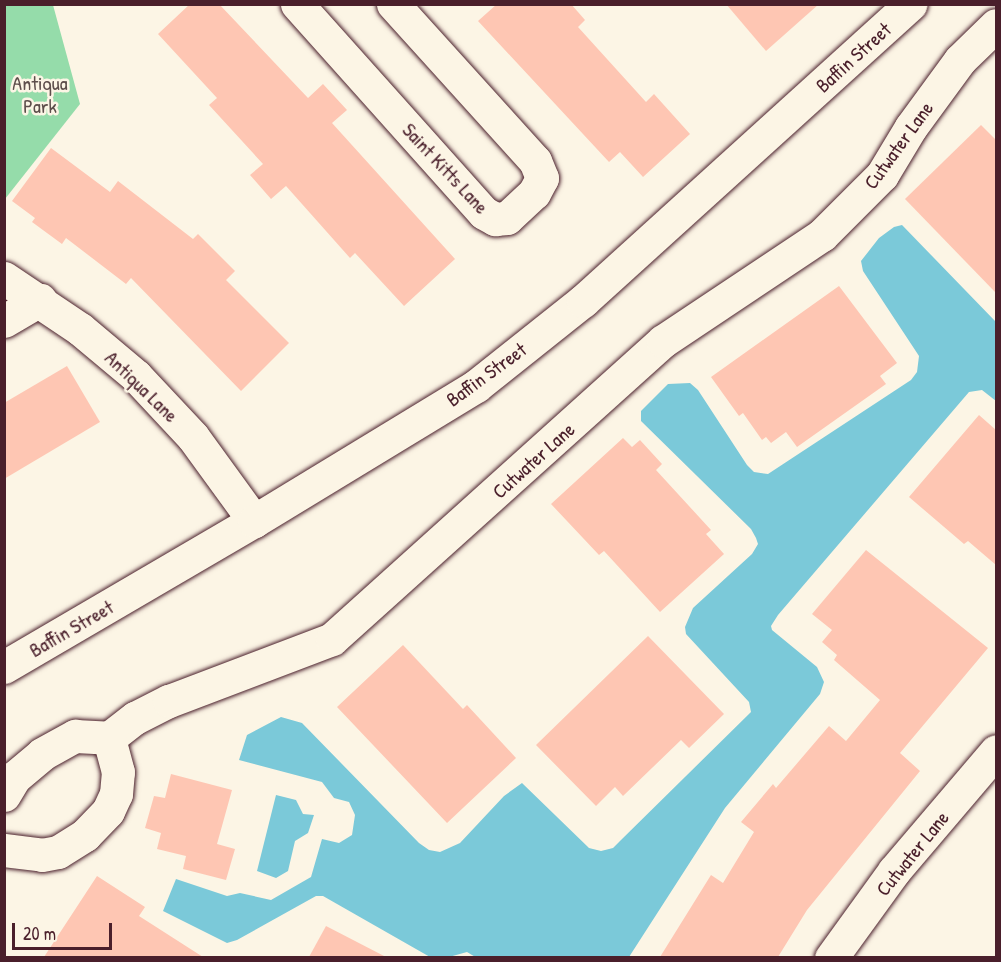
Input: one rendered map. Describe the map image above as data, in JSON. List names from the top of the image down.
{
  "streets": {
    "street": [
      "Baffin Street",
      "Cutwater Lane",
      "Saint Kitts Lane",
      "Antiqua Lane"
    ]
  },
  "crossings": [
    ["Baffin Street", "Antiqua Lane"]
  ],
  "parks": ["Antiqua Park"],
  "scale_bar": "20 m"
}
